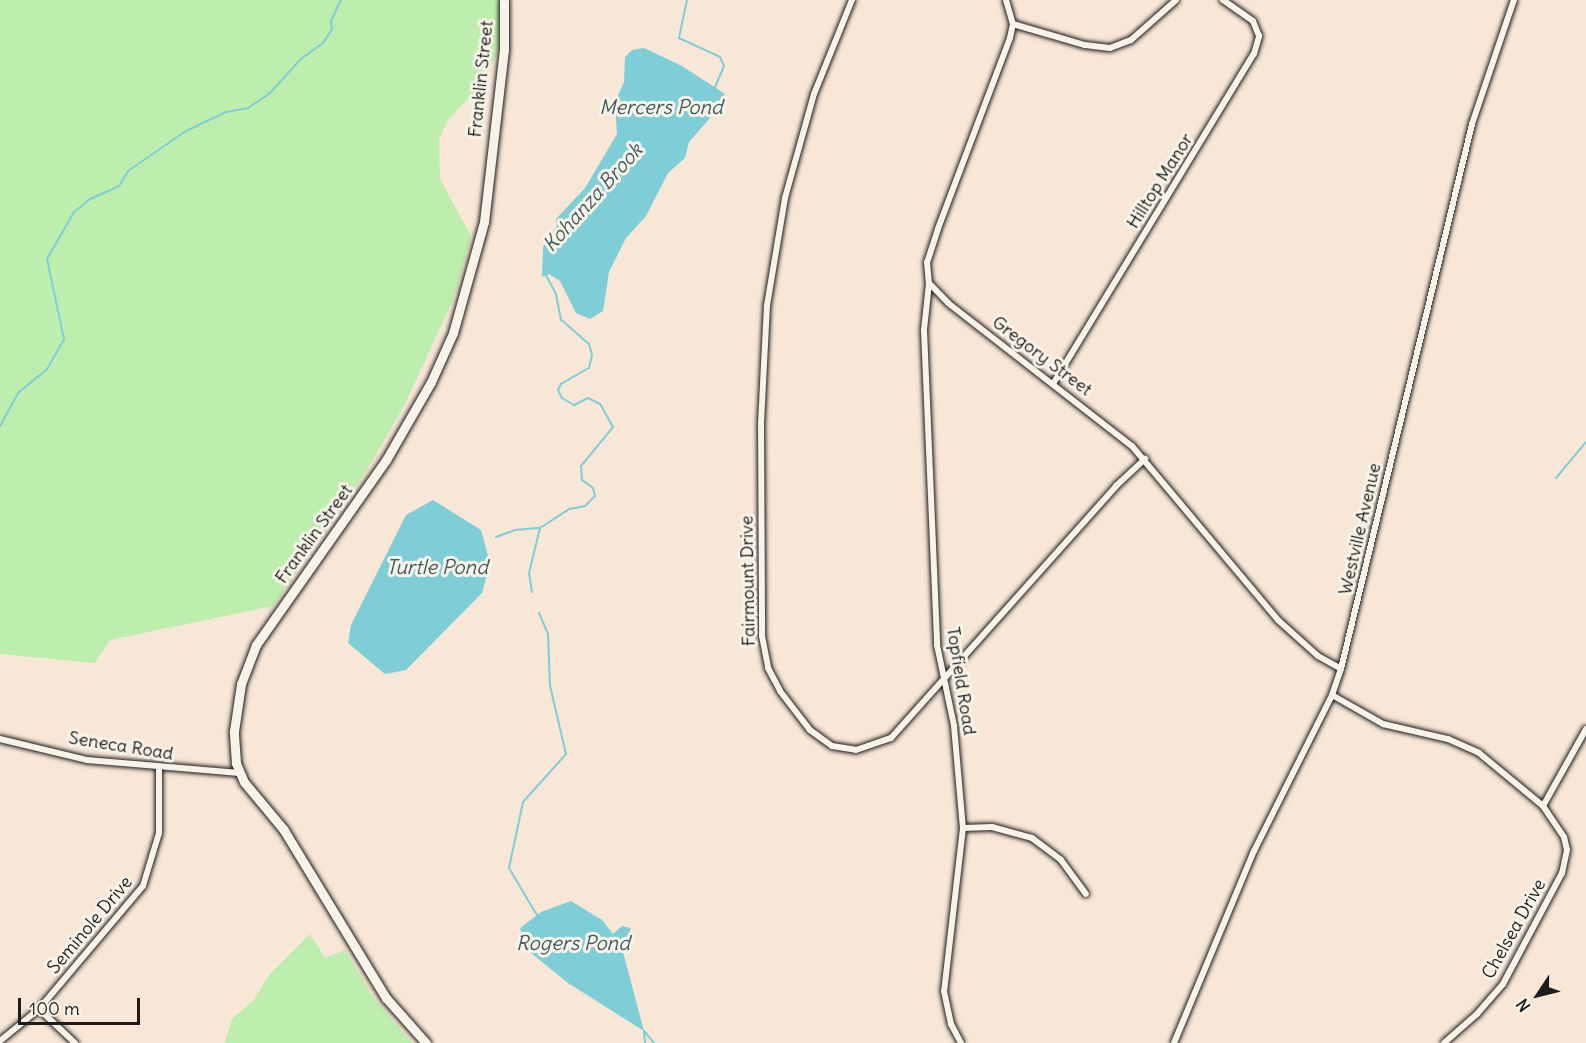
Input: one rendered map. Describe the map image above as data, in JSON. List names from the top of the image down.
{
  "streets": {
    "main road": ["Franklin Street"],
    "street": [
      "Hilltop Manor",
      "Gregory Street",
      "Westville Avenue",
      "Fairmount Drive",
      "Topfield Road",
      "Seneca Road",
      "Seminole Drive",
      "Chelsea Drive"
    ]
  },
  "crossings": [
    ["Franklin Street", "Seneca Road"],
    ["Hilltop Manor", "Gregory Street"],
    ["Gregory Street", "Westville Avenue"],
    ["Gregory Street", "Fairmount Drive"],
    ["Gregory Street", "Topfield Road"],
    ["Westville Avenue", "Chelsea Drive"],
    ["Fairmount Drive", "Topfield Road"],
    ["Seneca Road", "Seminole Drive"]
  ],
  "water": [
    "Mercers Pond",
    "Kohanza Brook",
    "Turtle Pond",
    "Rogers Pond"
  ],
  "scale_bar": "100 m",
  "north": "bottom left"
}
